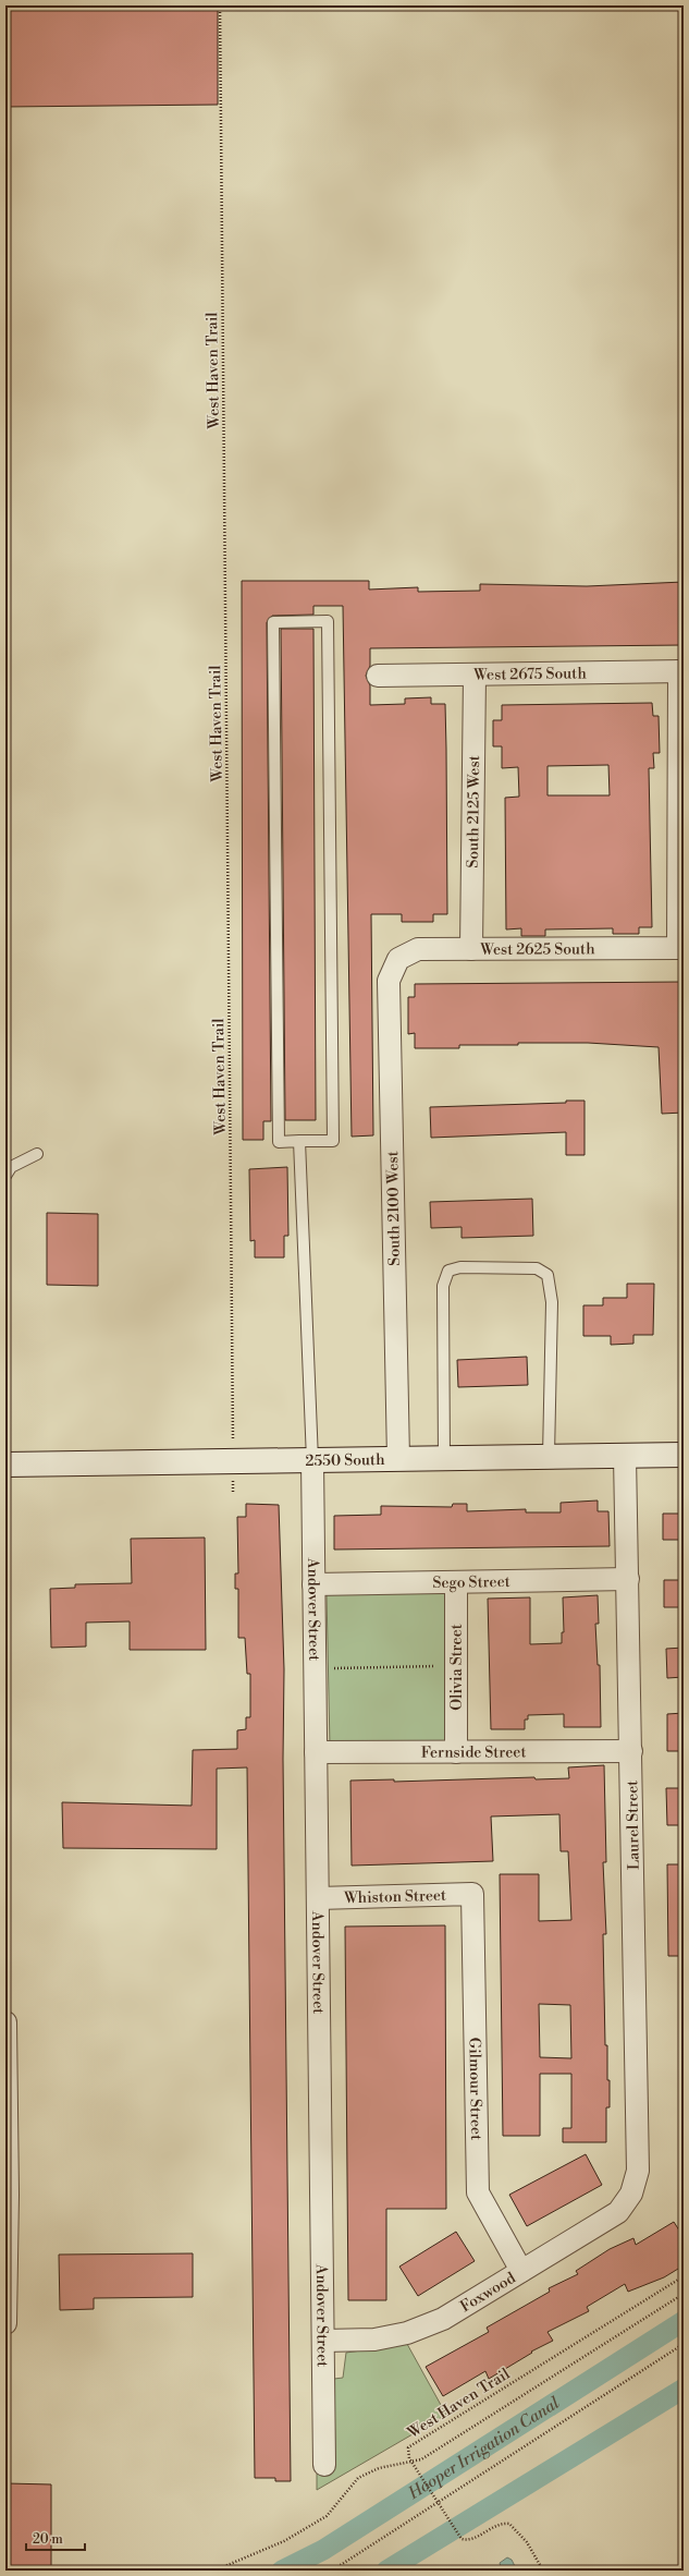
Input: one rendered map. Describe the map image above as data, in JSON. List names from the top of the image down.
{
  "streets": {
    "street": [
      "West 2675 South",
      "South 2125 West",
      "West 2625 South",
      "South 2100 West",
      "2550 South",
      "Sego Street",
      "Andover Street",
      "Olivia Street",
      "Fernside Street",
      "Laurel Street",
      "Whiston Street",
      "Gilmour Street",
      "Foxwood"
    ],
    "path": ["West Haven Trail"]
  },
  "crossings": [
    ["West 2675 South", "South 2125 West"],
    ["West 2675 South", "West 2625 South"],
    ["South 2125 West", "West 2625 South"],
    ["West 2625 South", "South 2100 West"],
    ["South 2100 West", "2550 South"],
    ["2550 South", "Andover Street"],
    ["2550 South", "Laurel Street"],
    ["Sego Street", "Andover Street"],
    ["Sego Street", "Olivia Street"],
    ["Sego Street", "Laurel Street"],
    ["Andover Street", "Fernside Street"],
    ["Andover Street", "Whiston Street"],
    ["Andover Street", "Foxwood"],
    ["Olivia Street", "Fernside Street"],
    ["Fernside Street", "Laurel Street"],
    ["Laurel Street", "Foxwood"],
    ["Whiston Street", "Gilmour Street"],
    ["Gilmour Street", "Foxwood"]
  ],
  "water": ["Hooper Irrigation Canal"],
  "scale_bar": "20 m"
}
